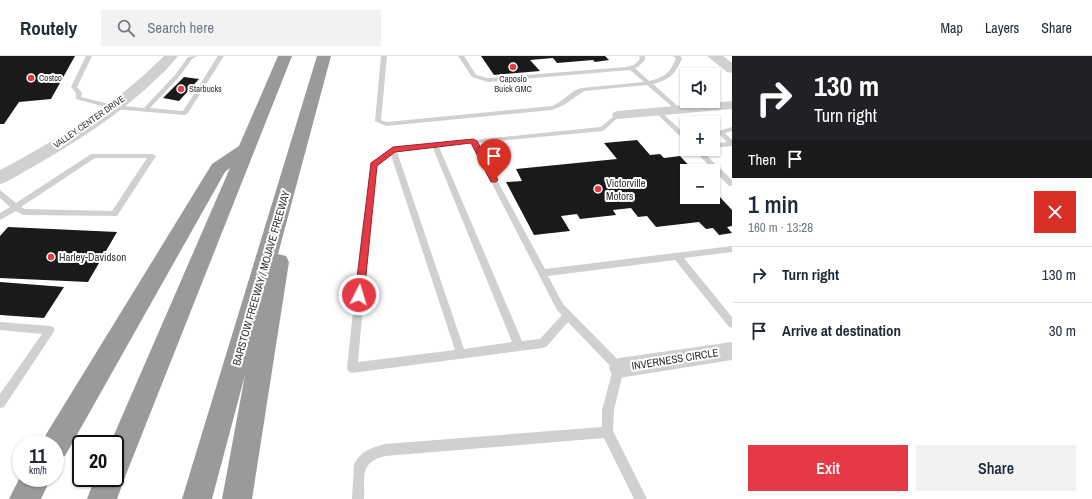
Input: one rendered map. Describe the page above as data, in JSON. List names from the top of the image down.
{
  "streets": {
    "highway": ["BARSTOW FREEWAY / MOJAVE FREEWAY"],
    "street": ["VALLEY CENTER DRIVE", "INVERNESS CIRCLE"]
  },
  "places": [
    "Caposio Buick GMC",
    "Costco",
    "Starbucks",
    "Victorville Motors",
    "Harley-Davidson"
  ],
  "page": {
    "header": "Routely",
    "search": "Search here",
    "nav": ["Map", "Layers", "Share"],
    "turn": ["130 m", "Turn right"],
    "map_buttons": ["+", "−"],
    "then": "Then",
    "heading": ["1 min", "160 m · 13:28"],
    "list": [
      {
        "name": "Turn right",
        "value": "130 m"
      },
      {
        "name": "Arrive at destination",
        "value": "30 m"
      }
    ],
    "speed": "11 km/h",
    "limit": "20",
    "buttons": ["Exit", "Share"]
  }
}
